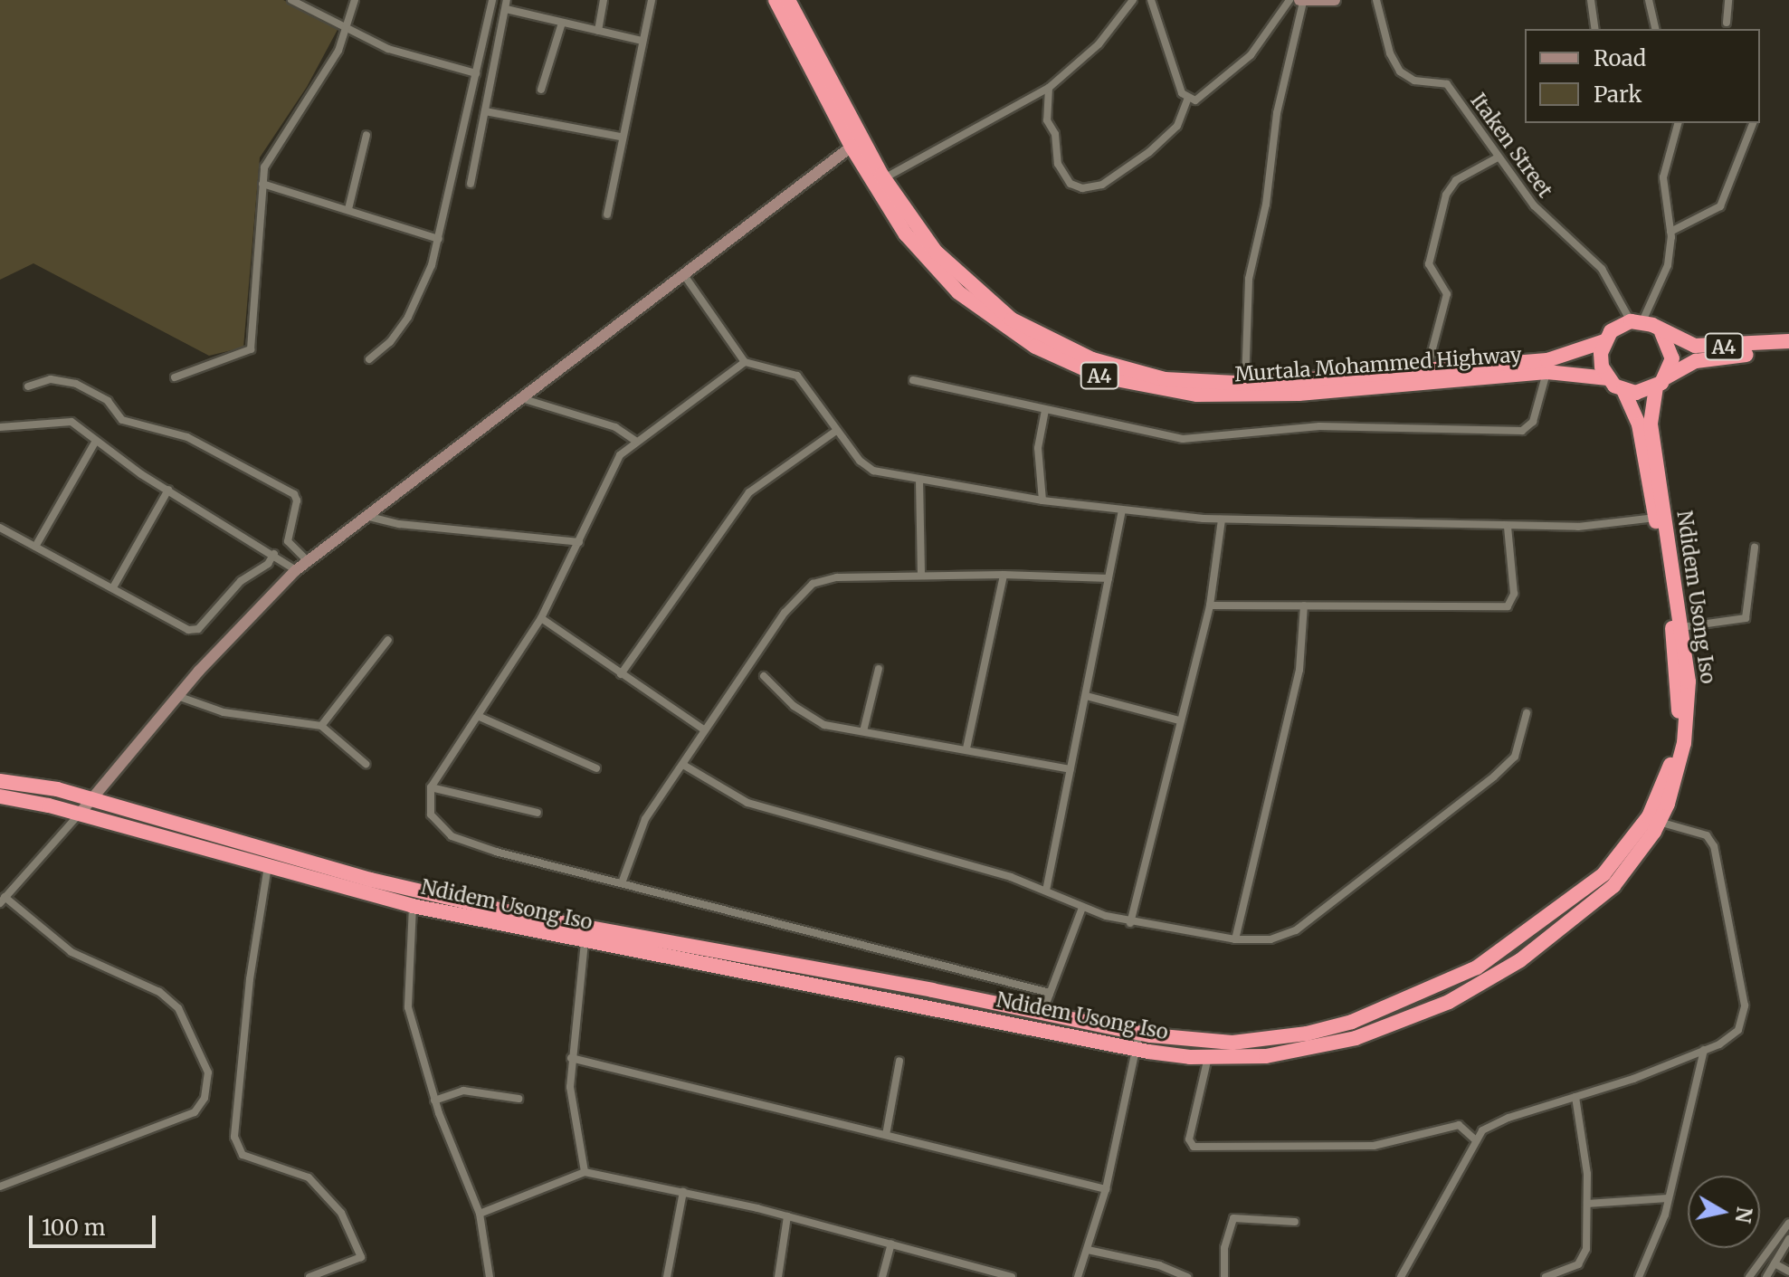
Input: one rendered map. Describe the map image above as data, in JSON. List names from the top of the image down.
{
  "streets": {
    "highway": ["A4", "Murtala Mohammed Highway", "Ndidem Usong Iso"],
    "street": ["Itaken Street"]
  },
  "crossings": [
    ["Itaken Street", "A4"],
    ["Itaken Street", "Murtala Mohammed Highway"],
    ["Itaken Street", "Ndidem Usong Iso"],
    ["A4", "Murtala Mohammed Highway"],
    ["A4", "Ndidem Usong Iso"],
    ["Murtala Mohammed Highway", "Ndidem Usong Iso"]
  ],
  "legend": ["Road", "Park"],
  "scale_bar": "100 m",
  "north": "right"
}
